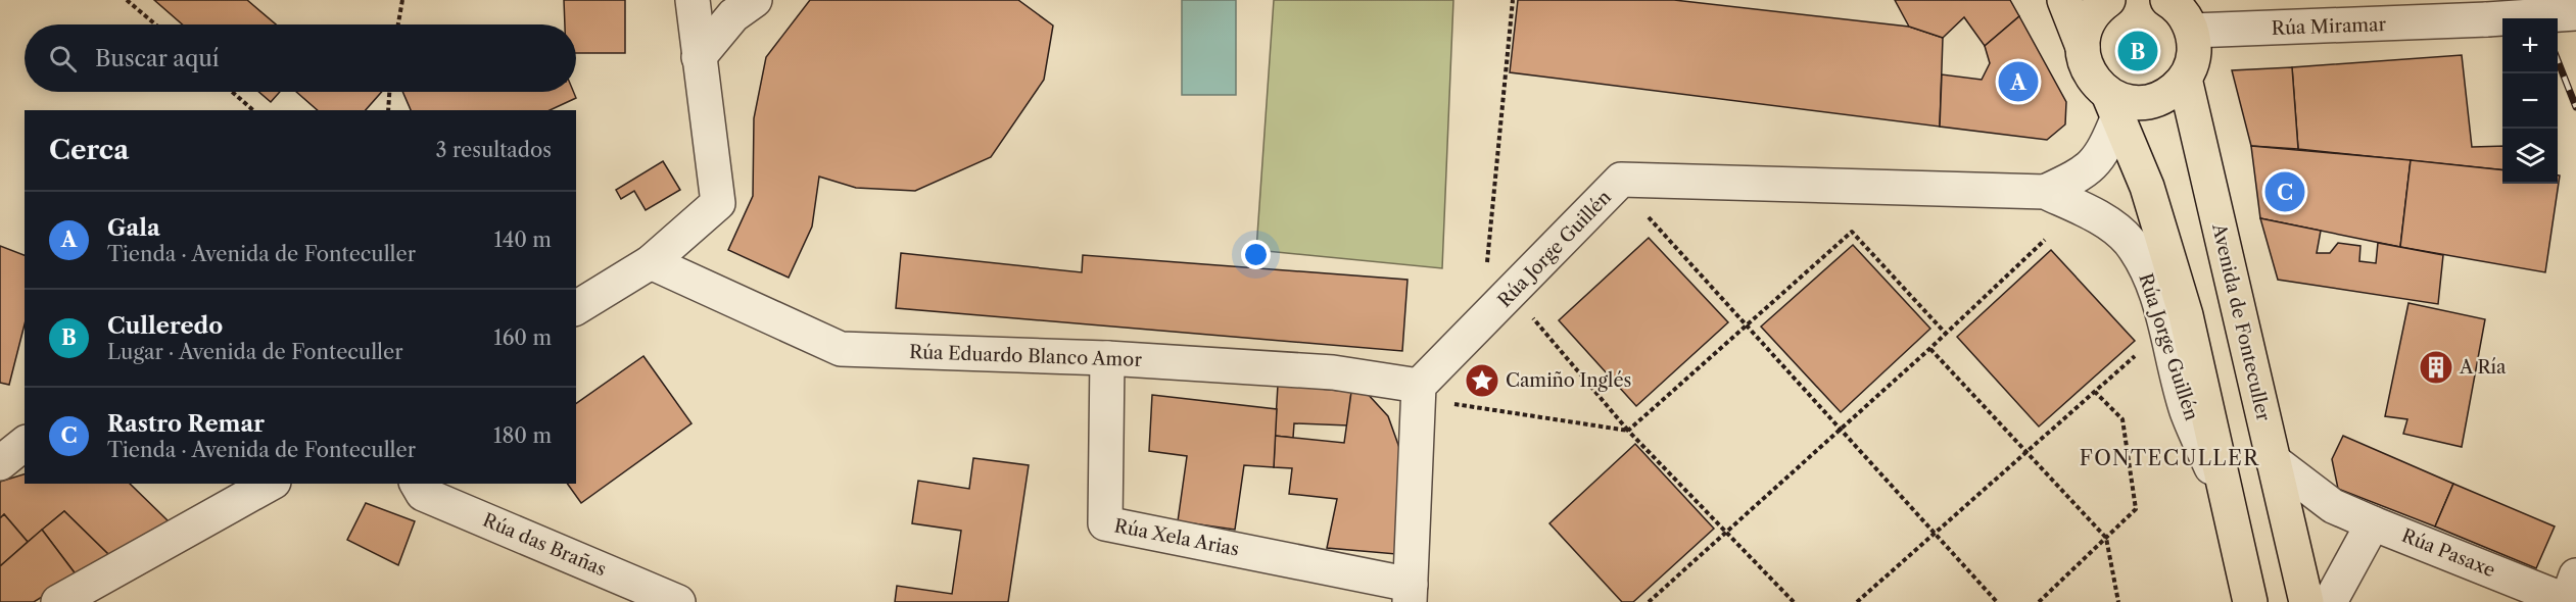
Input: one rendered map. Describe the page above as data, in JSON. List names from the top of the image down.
{
  "streets": {
    "main road": ["Avenida de Fonteculler"],
    "street": [
      "Rúa Miramar",
      "Rúa Jorge Guillén",
      "Rúa Eduardo Blanco Amor",
      "Rúa Xela Arias",
      "Rúa das Brañas",
      "Rúa Pasaxe"
    ]
  },
  "crossings": [
    ["Rúa Jorge Guillén", "Rúa Eduardo Blanco Amor"],
    ["Avenida de Fonteculler", "Rúa Pasaxe"],
    ["Rúa Eduardo Blanco Amor", "Rúa Xela Arias"]
  ],
  "districts": ["FONTECULLER"],
  "places": {
    "building": ["A Ría"],
    "place": ["Camiño Inglés"]
  },
  "page": {
    "map_buttons": ["+", "−"],
    "search": "Buscar aquí",
    "pins": ["B", "A", "C"],
    "heading": ["Cerca", "3 resultados"],
    "list": [
      {
        "mark": "A",
        "name": "Gala",
        "note": "Tienda · Avenida de Fonteculler",
        "value": "140 m"
      },
      {
        "mark": "B",
        "name": "Culleredo",
        "note": "Lugar · Avenida de Fonteculler",
        "value": "160 m"
      },
      {
        "mark": "C",
        "name": "Rastro Remar",
        "note": "Tienda · Avenida de Fonteculler",
        "value": "180 m"
      }
    ]
  }
}
